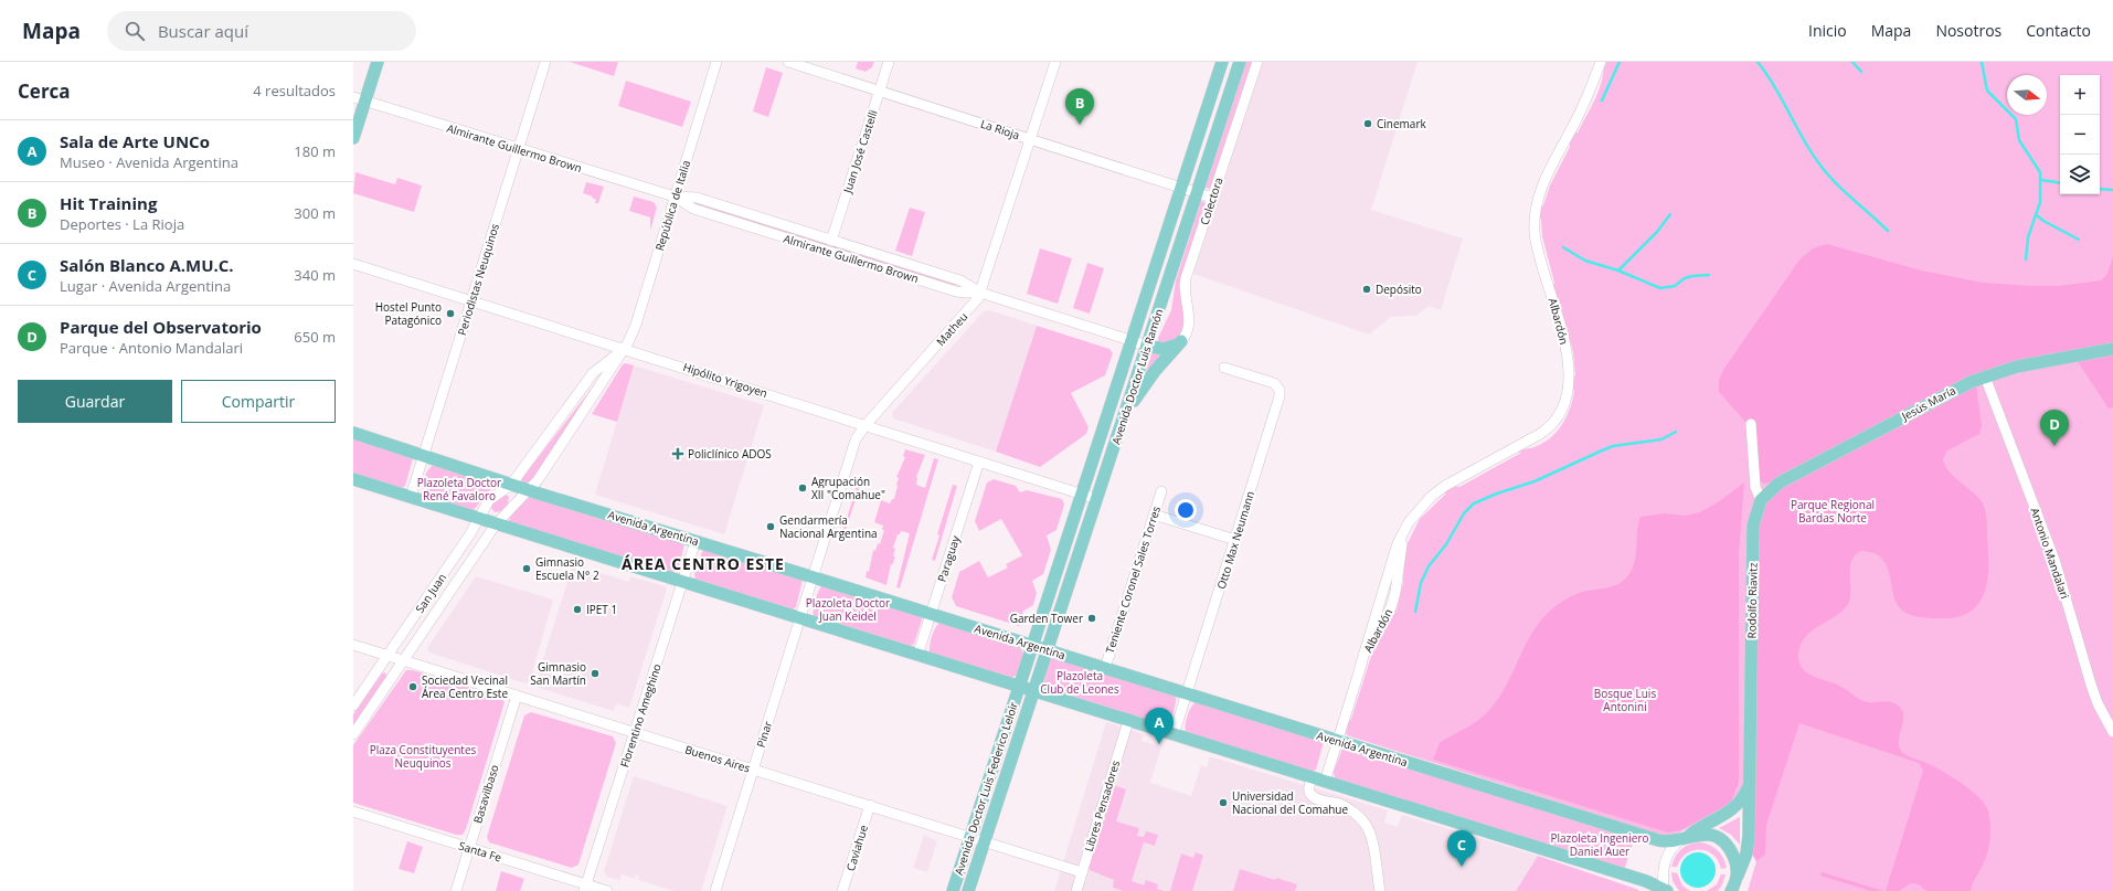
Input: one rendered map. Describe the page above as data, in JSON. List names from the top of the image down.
{
  "streets": {
    "main road": [
      "Avenida Doctor Luis Ramón",
      "Jesús María",
      "Avenida Argentina",
      "Rodolfo Riavitz",
      "Avenida Doctor Luis Federico Leloir"
    ],
    "street": [
      "La Rioja",
      "Almirante Guillermo Brown",
      "Juan José Castelli",
      "Colectora",
      "República de Italia",
      "Periodistas Neuquinos",
      "Albardón",
      "Matheu",
      "Hipólito Yrigoyen",
      "Otto Max Neumann",
      "Antonio Mandalari",
      "Paraguay",
      "Teniente Coronel Sales Torres",
      "San Juan",
      "Florentino Ameghino",
      "Pinar",
      "Buenos Aires",
      "Basavilbaso",
      "Libres Pensadores",
      "Caviahue",
      "Santa Fe"
    ]
  },
  "crossings": [
    ["La Rioja", "Juan José Castelli"],
    ["La Rioja", "Colectora"],
    ["La Rioja", "Matheu"],
    ["La Rioja", "Avenida Doctor Luis Ramón"],
    ["Almirante Guillermo Brown", "Juan José Castelli"],
    ["Almirante Guillermo Brown", "República de Italia"],
    ["Almirante Guillermo Brown", "Periodistas Neuquinos"],
    ["Almirante Guillermo Brown", "Matheu"],
    ["Almirante Guillermo Brown", "Avenida Doctor Luis Ramón"],
    ["República de Italia", "Hipólito Yrigoyen"],
    ["República de Italia", "Avenida Argentina"],
    ["República de Italia", "San Juan"],
    ["Periodistas Neuquinos", "Hipólito Yrigoyen"],
    ["Periodistas Neuquinos", "Avenida Argentina"],
    ["Albardón", "Avenida Argentina"],
    ["Matheu", "Hipólito Yrigoyen"],
    ["Matheu", "Avenida Argentina"],
    ["Matheu", "Pinar"],
    ["Avenida Doctor Luis Ramón", "Hipólito Yrigoyen"],
    ["Avenida Doctor Luis Ramón", "Avenida Argentina"],
    ["Avenida Doctor Luis Ramón", "Avenida Doctor Luis Federico Leloir"],
    ["Hipólito Yrigoyen", "Paraguay"],
    ["Jesús María", "Antonio Mandalari"],
    ["Jesús María", "Rodolfo Riavitz"],
    ["Avenida Argentina", "Otto Max Neumann"],
    ["Avenida Argentina", "Paraguay"],
    ["Avenida Argentina", "Teniente Coronel Sales Torres"],
    ["Avenida Argentina", "San Juan"],
    ["Avenida Argentina", "Rodolfo Riavitz"],
    ["Avenida Argentina", "Florentino Ameghino"],
    ["Avenida Argentina", "Pinar"],
    ["San Juan", "Buenos Aires"],
    ["Florentino Ameghino", "Buenos Aires"],
    ["Florentino Ameghino", "Santa Fe"],
    ["Pinar", "Buenos Aires"],
    ["Buenos Aires", "Avenida Doctor Luis Federico Leloir"],
    ["Buenos Aires", "Basavilbaso"],
    ["Buenos Aires", "Libres Pensadores"],
    ["Buenos Aires", "Caviahue"],
    ["Basavilbaso", "Santa Fe"]
  ],
  "districts": ["ÁREA CENTRO ESTE"],
  "parks": [
    "Plazoleta Doctor René Favaloro",
    "Parque Regional Bardas Norte",
    "Plazoleta Doctor Juan Keidel",
    "Plazoleta Club de Leones",
    "Bosque Luis Antonini",
    "Plaza Constituyentes Neuquinos",
    "Plazoleta Ingeniero Daniel Auer"
  ],
  "places": {
    "other": [
      "Cinemark",
      "Depósito",
      "Hostel Punto Patagónico",
      "Agrupación XII \"Comahue\"",
      "Gendarmería Nacional Argentina",
      "Gimnasio Escuela N° 2",
      "IPET 1",
      "Garden Tower",
      "Gimnasio San Martín",
      "Sociedad Vecinal Área Centro Este",
      "Universidad Nacional del Comahue"
    ],
    "health": ["Policlínico ADOS"]
  },
  "north": "right",
  "page": {
    "header": "Mapa",
    "search": "Buscar aquí",
    "nav": [
      "Inicio",
      "Mapa",
      "Nosotros",
      "Contacto"
    ],
    "heading": ["Cerca", "4 resultados"],
    "map_buttons": ["+", "−"],
    "pins": [
      "B",
      "D",
      "A",
      "C"
    ],
    "list": [
      {
        "mark": "A",
        "name": "Sala de Arte UNCo",
        "note": "Museo · Avenida Argentina",
        "value": "180 m"
      },
      {
        "mark": "B",
        "name": "Hit Training",
        "note": "Deportes · La Rioja",
        "value": "300 m"
      },
      {
        "mark": "C",
        "name": "Salón Blanco A.MU.C.",
        "note": "Lugar · Avenida Argentina",
        "value": "340 m"
      },
      {
        "mark": "D",
        "name": "Parque del Observatorio",
        "note": "Parque · Antonio Mandalari",
        "value": "650 m"
      }
    ],
    "buttons": ["Guardar", "Compartir"]
  }
}
